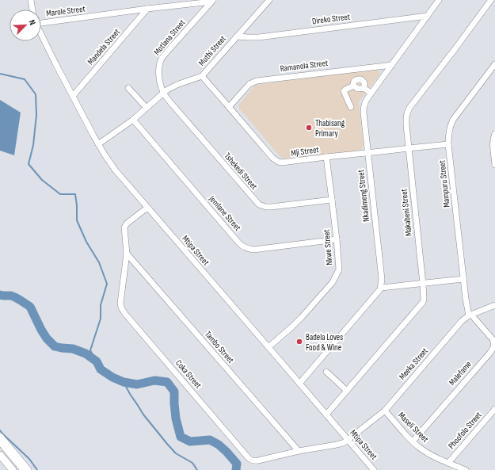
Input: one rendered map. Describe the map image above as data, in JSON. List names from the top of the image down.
{
  "streets": {
    "street": [
      "Marole Street",
      "Direko Street",
      "Motlana Street",
      "Mandela Street",
      "Muthi Street",
      "Ramanola Street",
      "Mji Street",
      "Tshekedi Street",
      "Mampuru Street",
      "Nkadimeng Street",
      "Makabeni Street",
      "Jemlane Street",
      "Nkwe Street",
      "Mtipa Street",
      "Tambo Street",
      "Meeka Street",
      "Malefame",
      "Coka Street",
      "Maseli Street",
      "Phoofolo Street"
    ]
  },
  "crossings": [
    ["Marole Street", "Motlana Street"],
    ["Marole Street", "Mandela Street"],
    ["Direko Street", "Muthi Street"],
    ["Direko Street", "Nkadimeng Street"],
    ["Motlana Street", "Muthi Street"],
    ["Motlana Street", "Tshekedi Street"],
    ["Mandela Street", "Mtipa Street"],
    ["Muthi Street", "Mji Street"],
    ["Muthi Street", "Tshekedi Street"],
    ["Muthi Street", "Jemlane Street"],
    ["Muthi Street", "Mtipa Street"],
    ["Ramanola Street", "Mji Street"],
    ["Ramanola Street", "Nkadimeng Street"],
    ["Mji Street", "Mampuru Street"],
    ["Mji Street", "Nkadimeng Street"],
    ["Mji Street", "Makabeni Street"],
    ["Mji Street", "Nkwe Street"],
    ["Tshekedi Street", "Nkwe Street"],
    ["Mampuru Street", "Meeka Street"],
    ["Mampuru Street", "Malefame"],
    ["Makabeni Street", "Mtipa Street"],
    ["Jemlane Street", "Nkwe Street"],
    ["Nkwe Street", "Mtipa Street"],
    ["Mtipa Street", "Meeka Street"],
    ["Mtipa Street", "Coka Street"],
    ["Tambo Street", "Coka Street"],
    ["Meeka Street", "Malefame"],
    ["Meeka Street", "Coka Street"],
    ["Meeka Street", "Maseli Street"],
    ["Malefame", "Maseli Street"],
    ["Maseli Street", "Phoofolo Street"]
  ],
  "places": ["Thabisang Primary", "Badela Loves Food & Wine"],
  "north": "top right"
}
